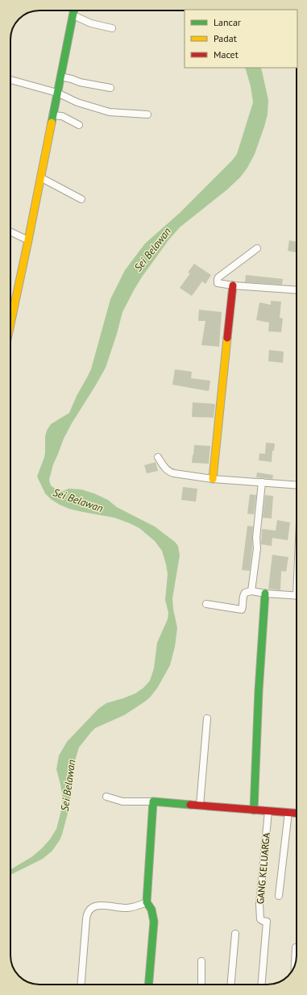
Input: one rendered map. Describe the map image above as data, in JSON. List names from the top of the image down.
{
  "streets": {
    "street": ["GANG KELUARGA"]
  },
  "water": ["Sei Belawan"],
  "legend": ["Lancar", "Padat", "Macet"]
}
